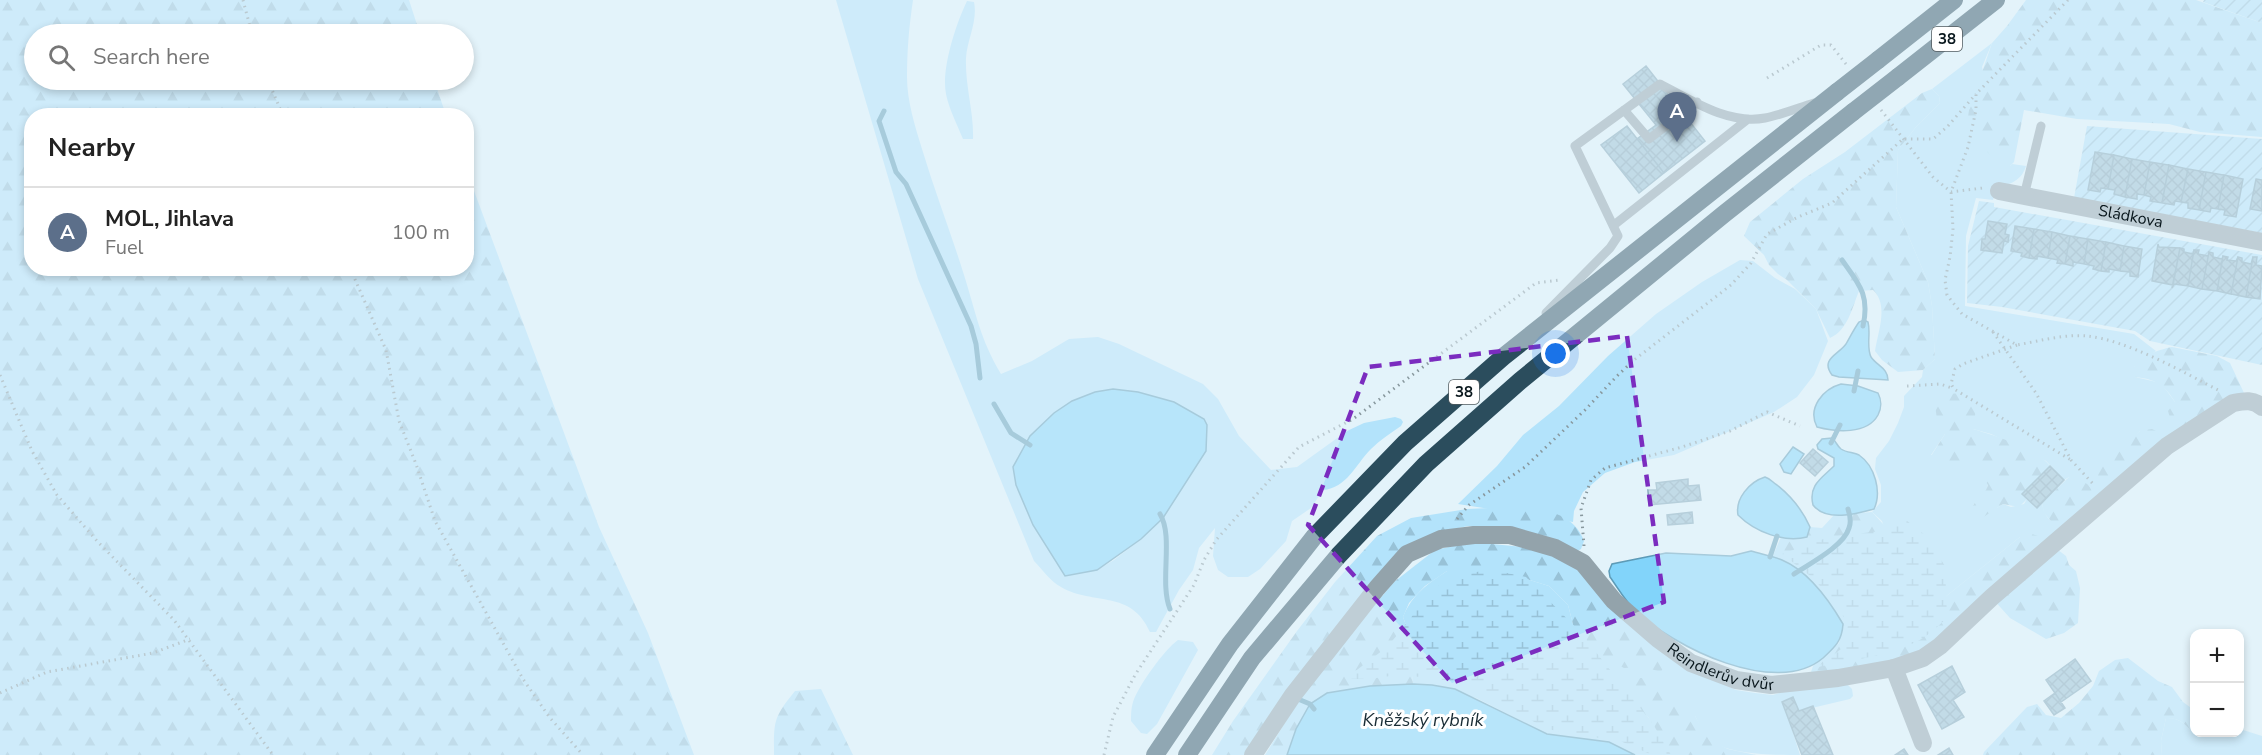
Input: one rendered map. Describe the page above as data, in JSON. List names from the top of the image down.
{
  "streets": {
    "highway": ["38"],
    "street": ["Sládkova", "Reindlerův dvůr"]
  },
  "water": ["Kněžský rybník"],
  "page": {
    "search": "Search here",
    "pins": "A",
    "heading": "Nearby",
    "list": [
      {
        "mark": "A",
        "name": "MOL, Jihlava",
        "note": "Fuel",
        "value": "100 m"
      }
    ],
    "map_buttons": ["+", "−"]
  }
}
